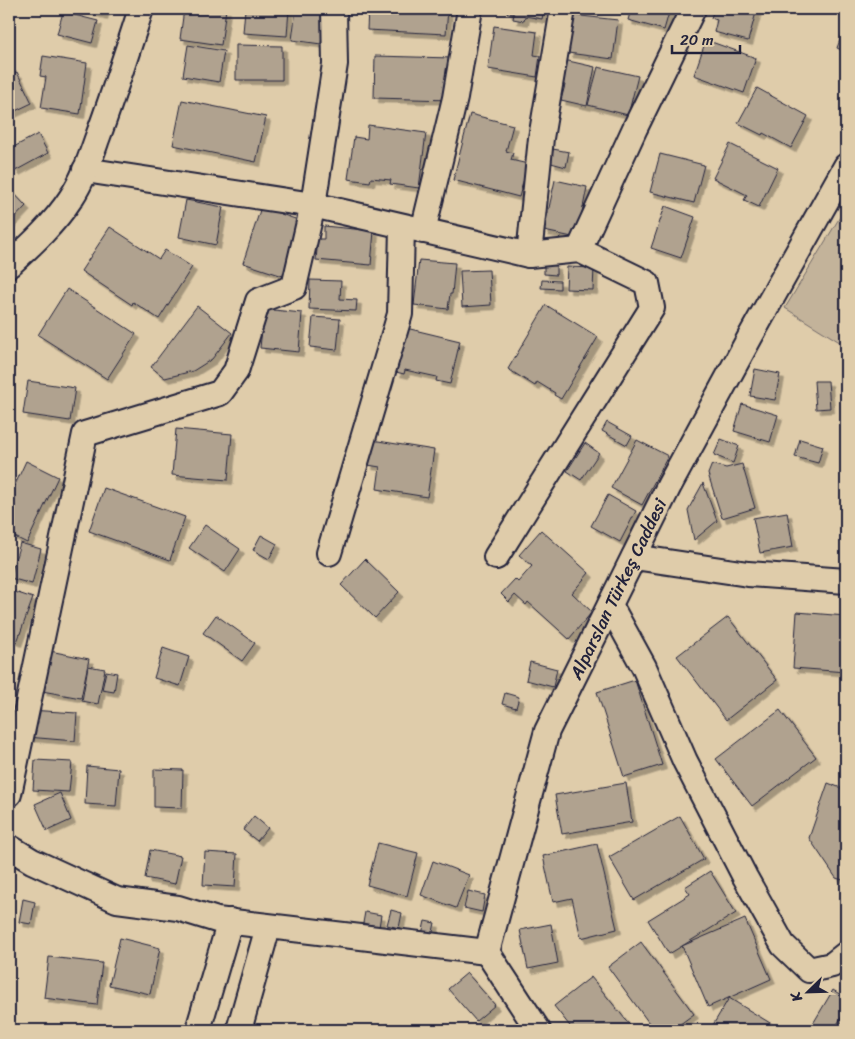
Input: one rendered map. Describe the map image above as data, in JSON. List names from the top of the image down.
{
  "streets": {
    "street": ["Alparslan Türkeş Caddesi"]
  },
  "scale_bar": "20 m",
  "north": "bottom left"
}
